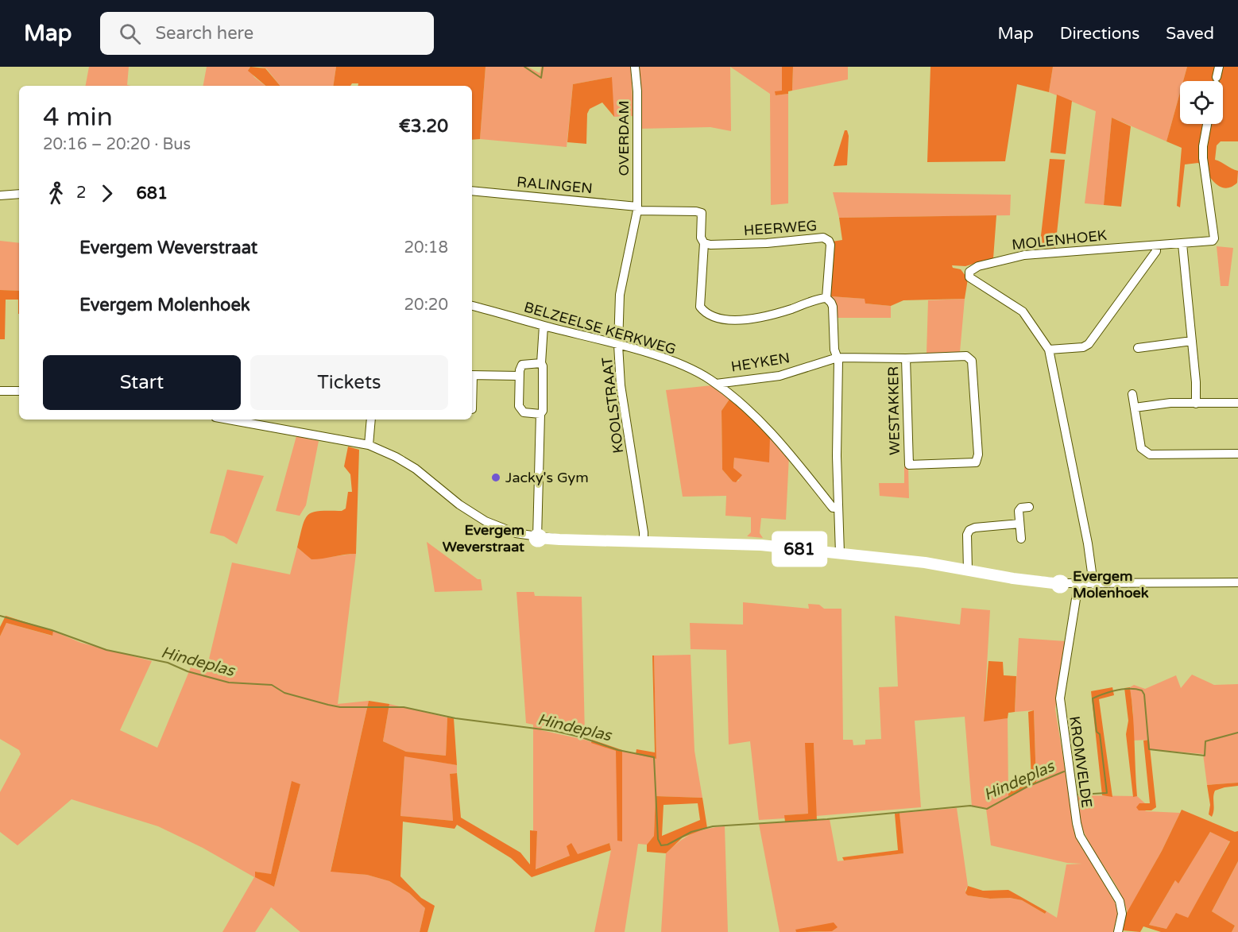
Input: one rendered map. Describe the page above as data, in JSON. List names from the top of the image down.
{
  "streets": {
    "street": [
      "OVERDAM",
      "RALINGEN",
      "HEERWEG",
      "MOLENHOEK",
      "BELZEELSE KERKWEG",
      "HEYKEN",
      "KOOLSTRAAT",
      "WESTAKKER",
      "KROMVELDE"
    ]
  },
  "crossings": [
    ["OVERDAM", "RALINGEN"],
    ["OVERDAM", "KOOLSTRAAT"],
    ["RALINGEN", "HEERWEG"],
    ["RALINGEN", "KOOLSTRAAT"],
    ["BELZEELSE KERKWEG", "HEYKEN"],
    ["BELZEELSE KERKWEG", "KOOLSTRAAT"]
  ],
  "water": ["Hindeplas"],
  "places": ["Jacky's Gym", "Evergem Weverstraat", "Evergem Molenhoek"],
  "lines": ["bus line 681"],
  "page": {
    "header": "Map",
    "search": "Search here",
    "nav": ["Map", "Directions", "Saved"],
    "on_map": "681",
    "heading": ["4 min", "20:16 – 20:20 · Bus", "€3.20"],
    "legs": ["2", "681"],
    "list": [
      {
        "name": "Evergem Weverstraat",
        "value": "20:18"
      },
      {
        "name": "Evergem Molenhoek",
        "value": "20:20"
      }
    ],
    "buttons": ["Start", "Tickets"]
  }
}
